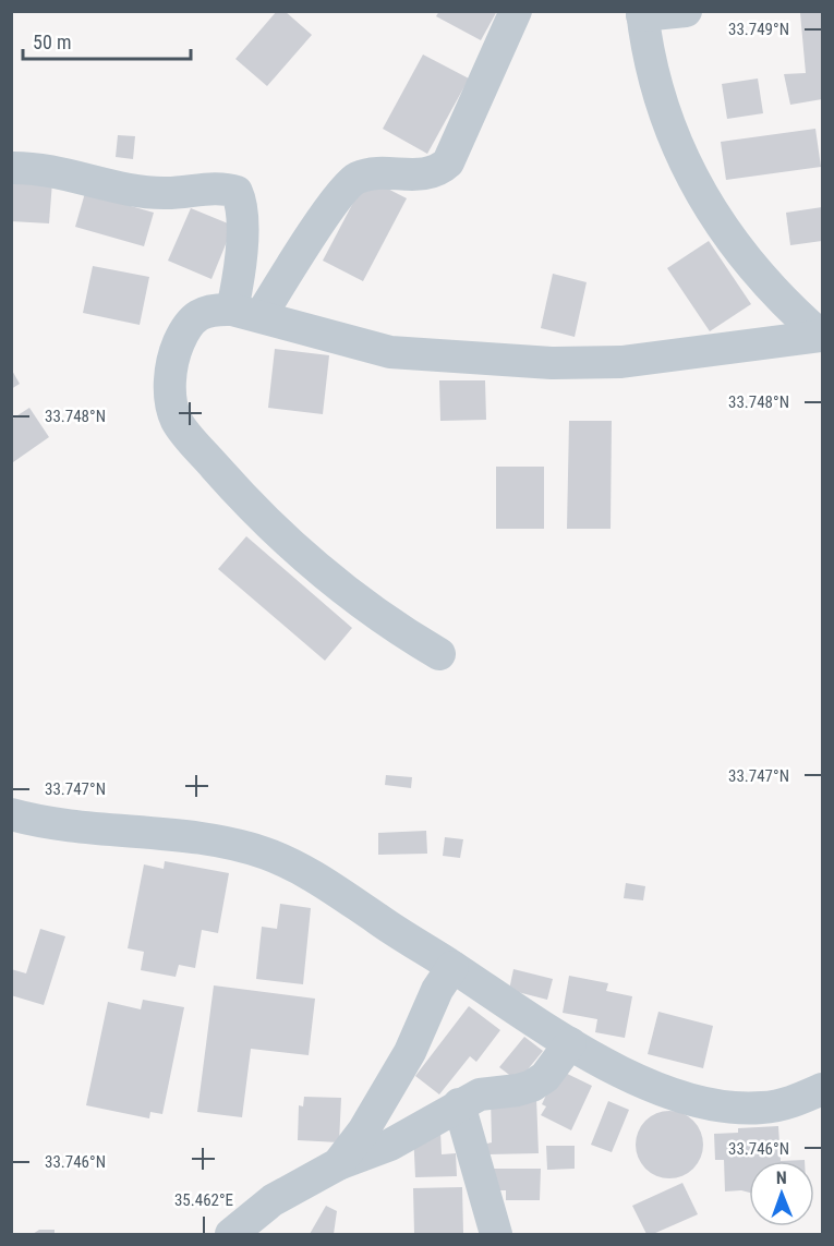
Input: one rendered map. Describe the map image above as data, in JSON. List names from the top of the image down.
{
  "scale_bar": "50 m",
  "north": "top",
  "coordinates": [
    "33.749°N",
    "33.748°N",
    "33.747°N",
    "33.746°N",
    "35.462°E"
  ]
}
